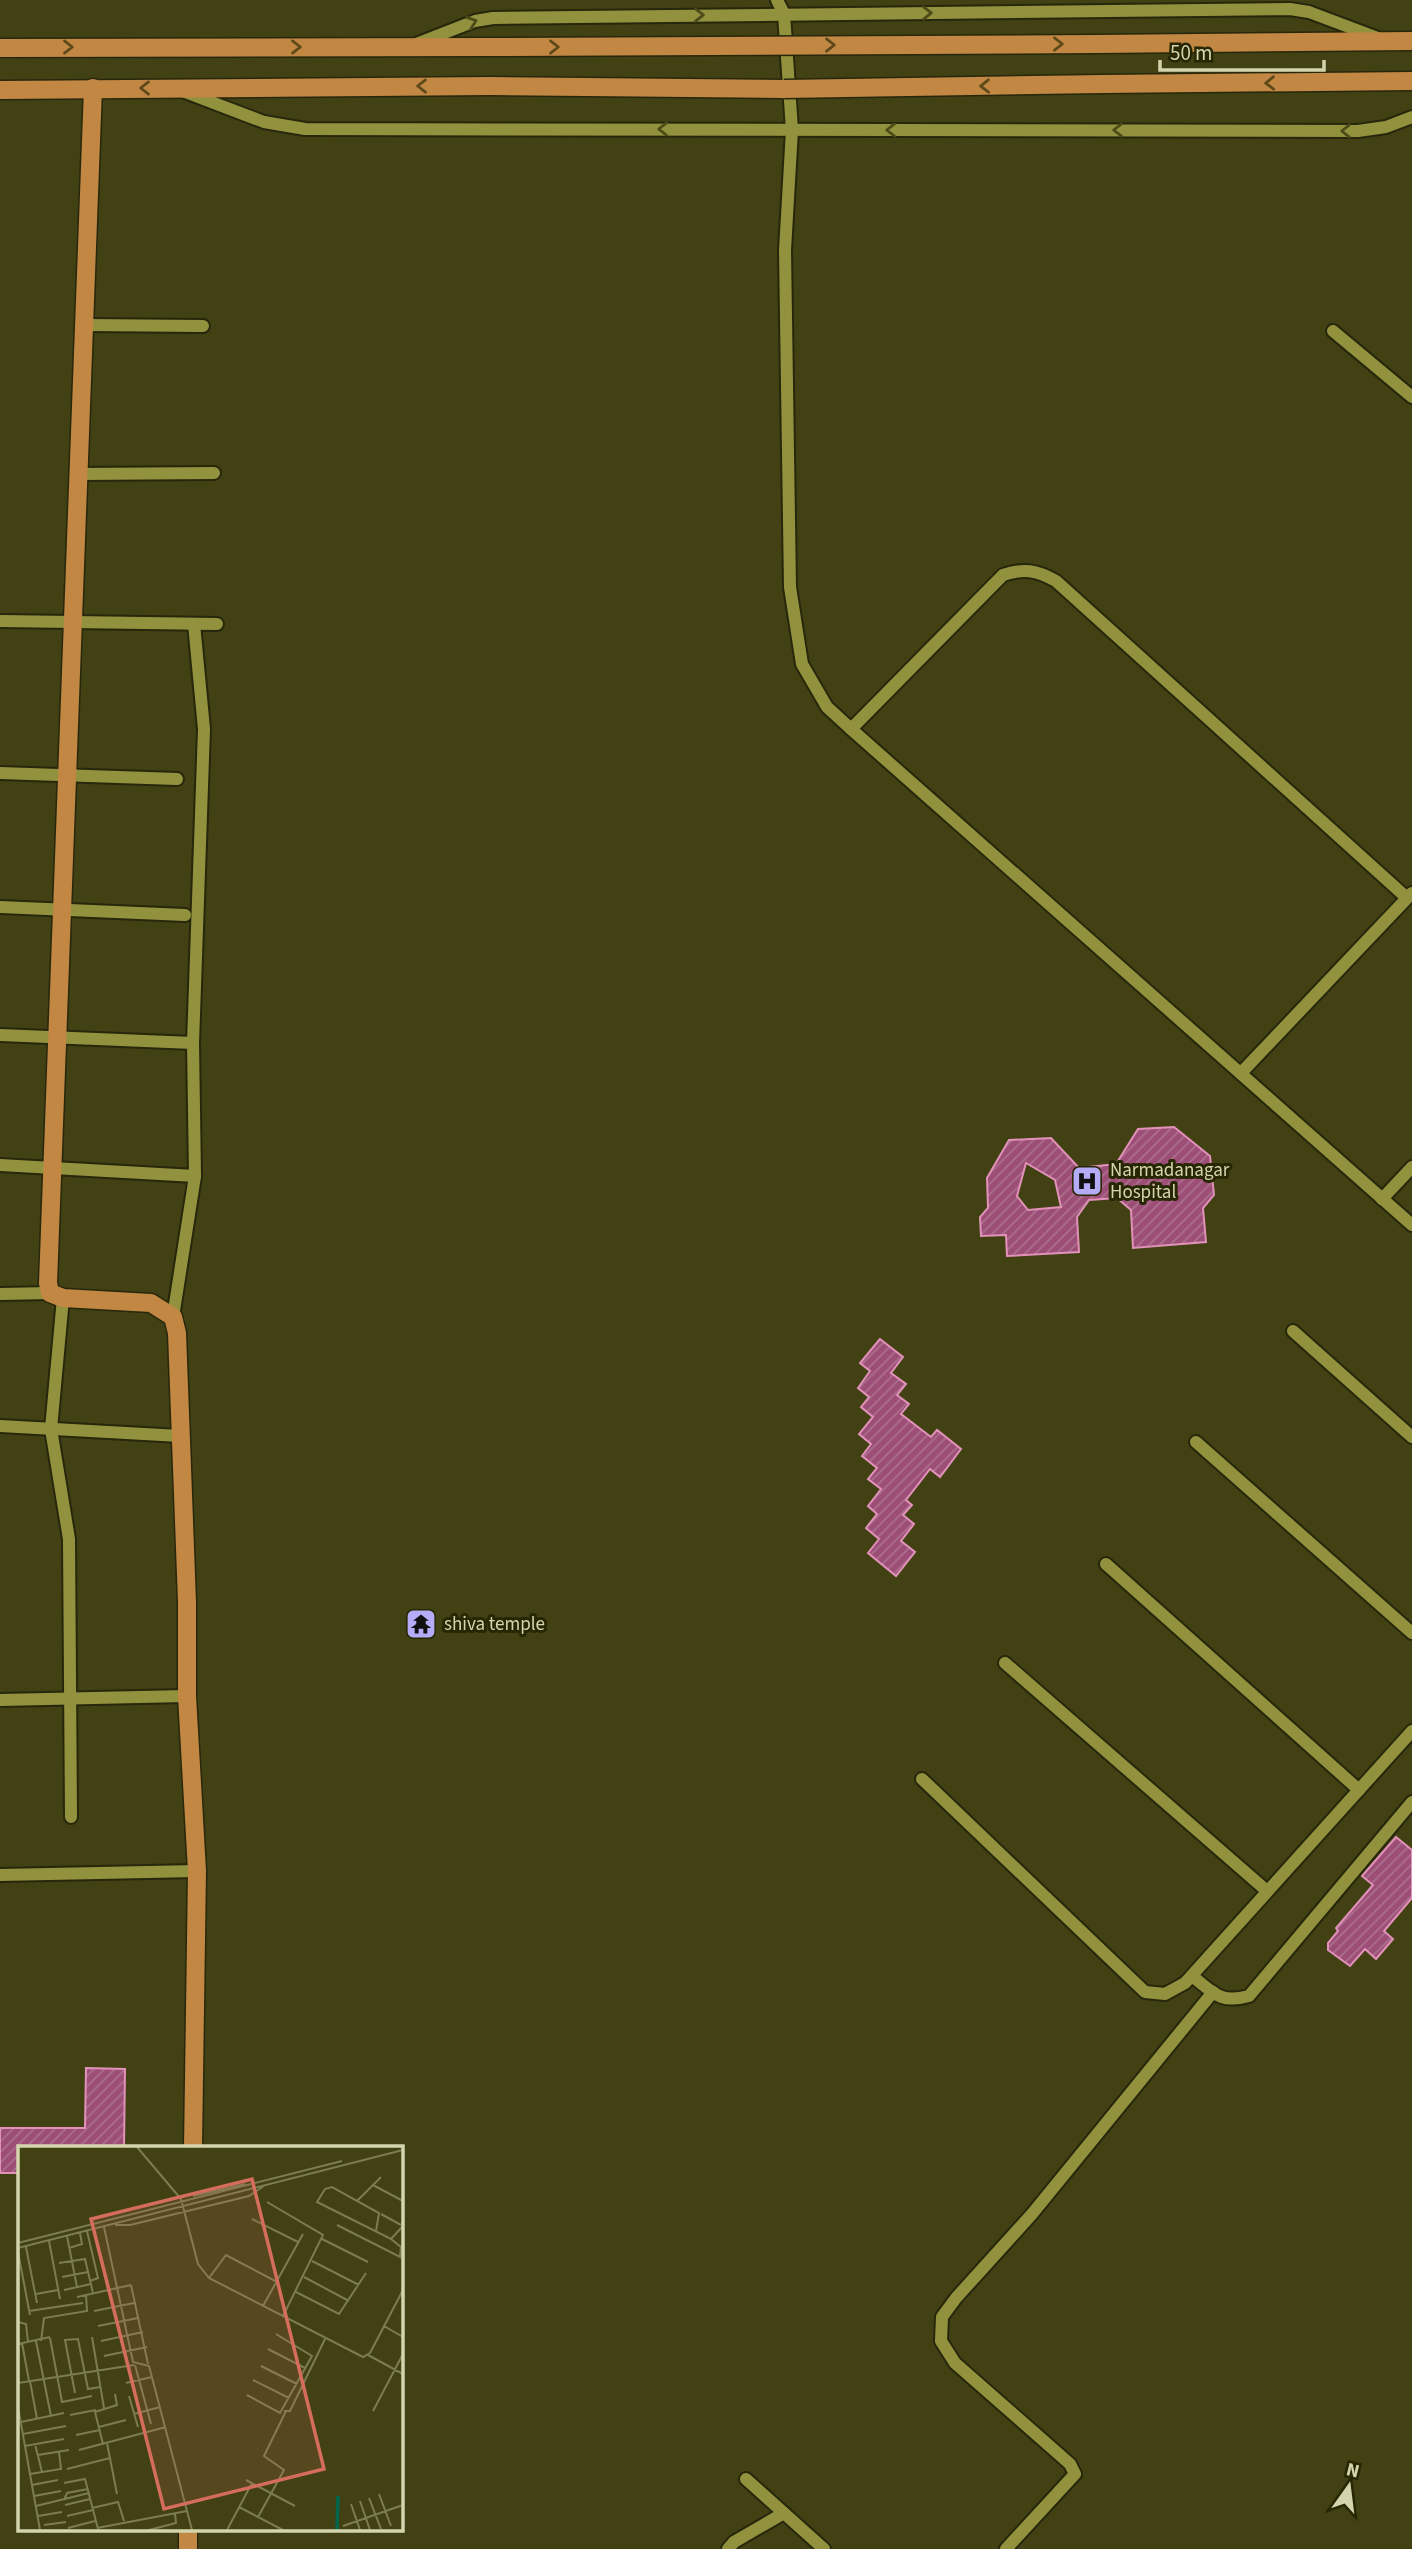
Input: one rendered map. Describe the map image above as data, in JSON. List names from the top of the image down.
{
  "places": {
    "hospital": ["Narmadanagar Hospital"],
    "temple": ["shiva temple"]
  },
  "scale_bar": "50 m",
  "north": "top"
}
